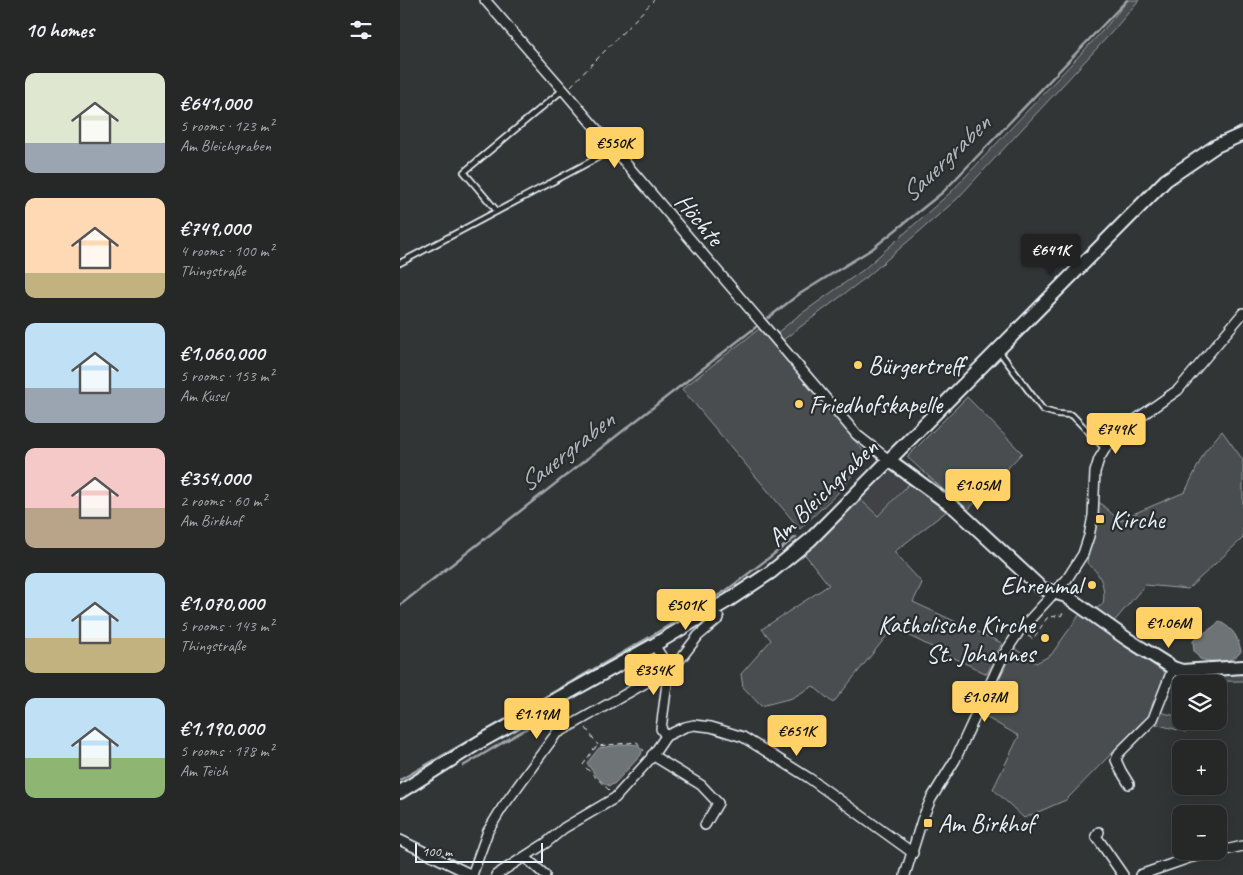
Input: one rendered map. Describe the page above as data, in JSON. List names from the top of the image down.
{
  "streets": {
    "street": ["Höchte", "Am Bleichgraben"]
  },
  "crossings": [
    ["Höchte", "Am Bleichgraben"]
  ],
  "water": ["Sauergraben"],
  "places": {
    "other": [
      "Bürgertreff",
      "Friedhofskapelle",
      "Ehrenmal",
      "Katholische Kirche St. Johannes"
    ],
    "transit": ["Kirche", "Am Birkhof"]
  },
  "scale_bar": "100 m",
  "page": {
    "heading": "10 homes",
    "list": [
      {
        "name": "€641,000",
        "note": "5 rooms · 123 m² · Am Bleichgraben"
      },
      {
        "name": "€749,000",
        "note": "4 rooms · 100 m² · Thingstraße"
      },
      {
        "name": "€1,060,000",
        "note": "5 rooms · 153 m² · Am Kusel"
      },
      {
        "name": "€354,000",
        "note": "2 rooms · 60 m² · Am Birkhof"
      },
      {
        "name": "€1,070,000",
        "note": "5 rooms · 143 m² · Thingstraße"
      },
      {
        "name": "€1,190,000",
        "note": "5 rooms · 178 m² · Am Teich"
      }
    ],
    "price": [
      "€550K",
      "€641K",
      "€749K",
      "€1.05M",
      "€501K",
      "€1.06M",
      "€354K",
      "€1.07M",
      "€1.19M",
      "€651K"
    ],
    "map_buttons": ["+", "−"],
    "scale": "100 m"
  }
}
